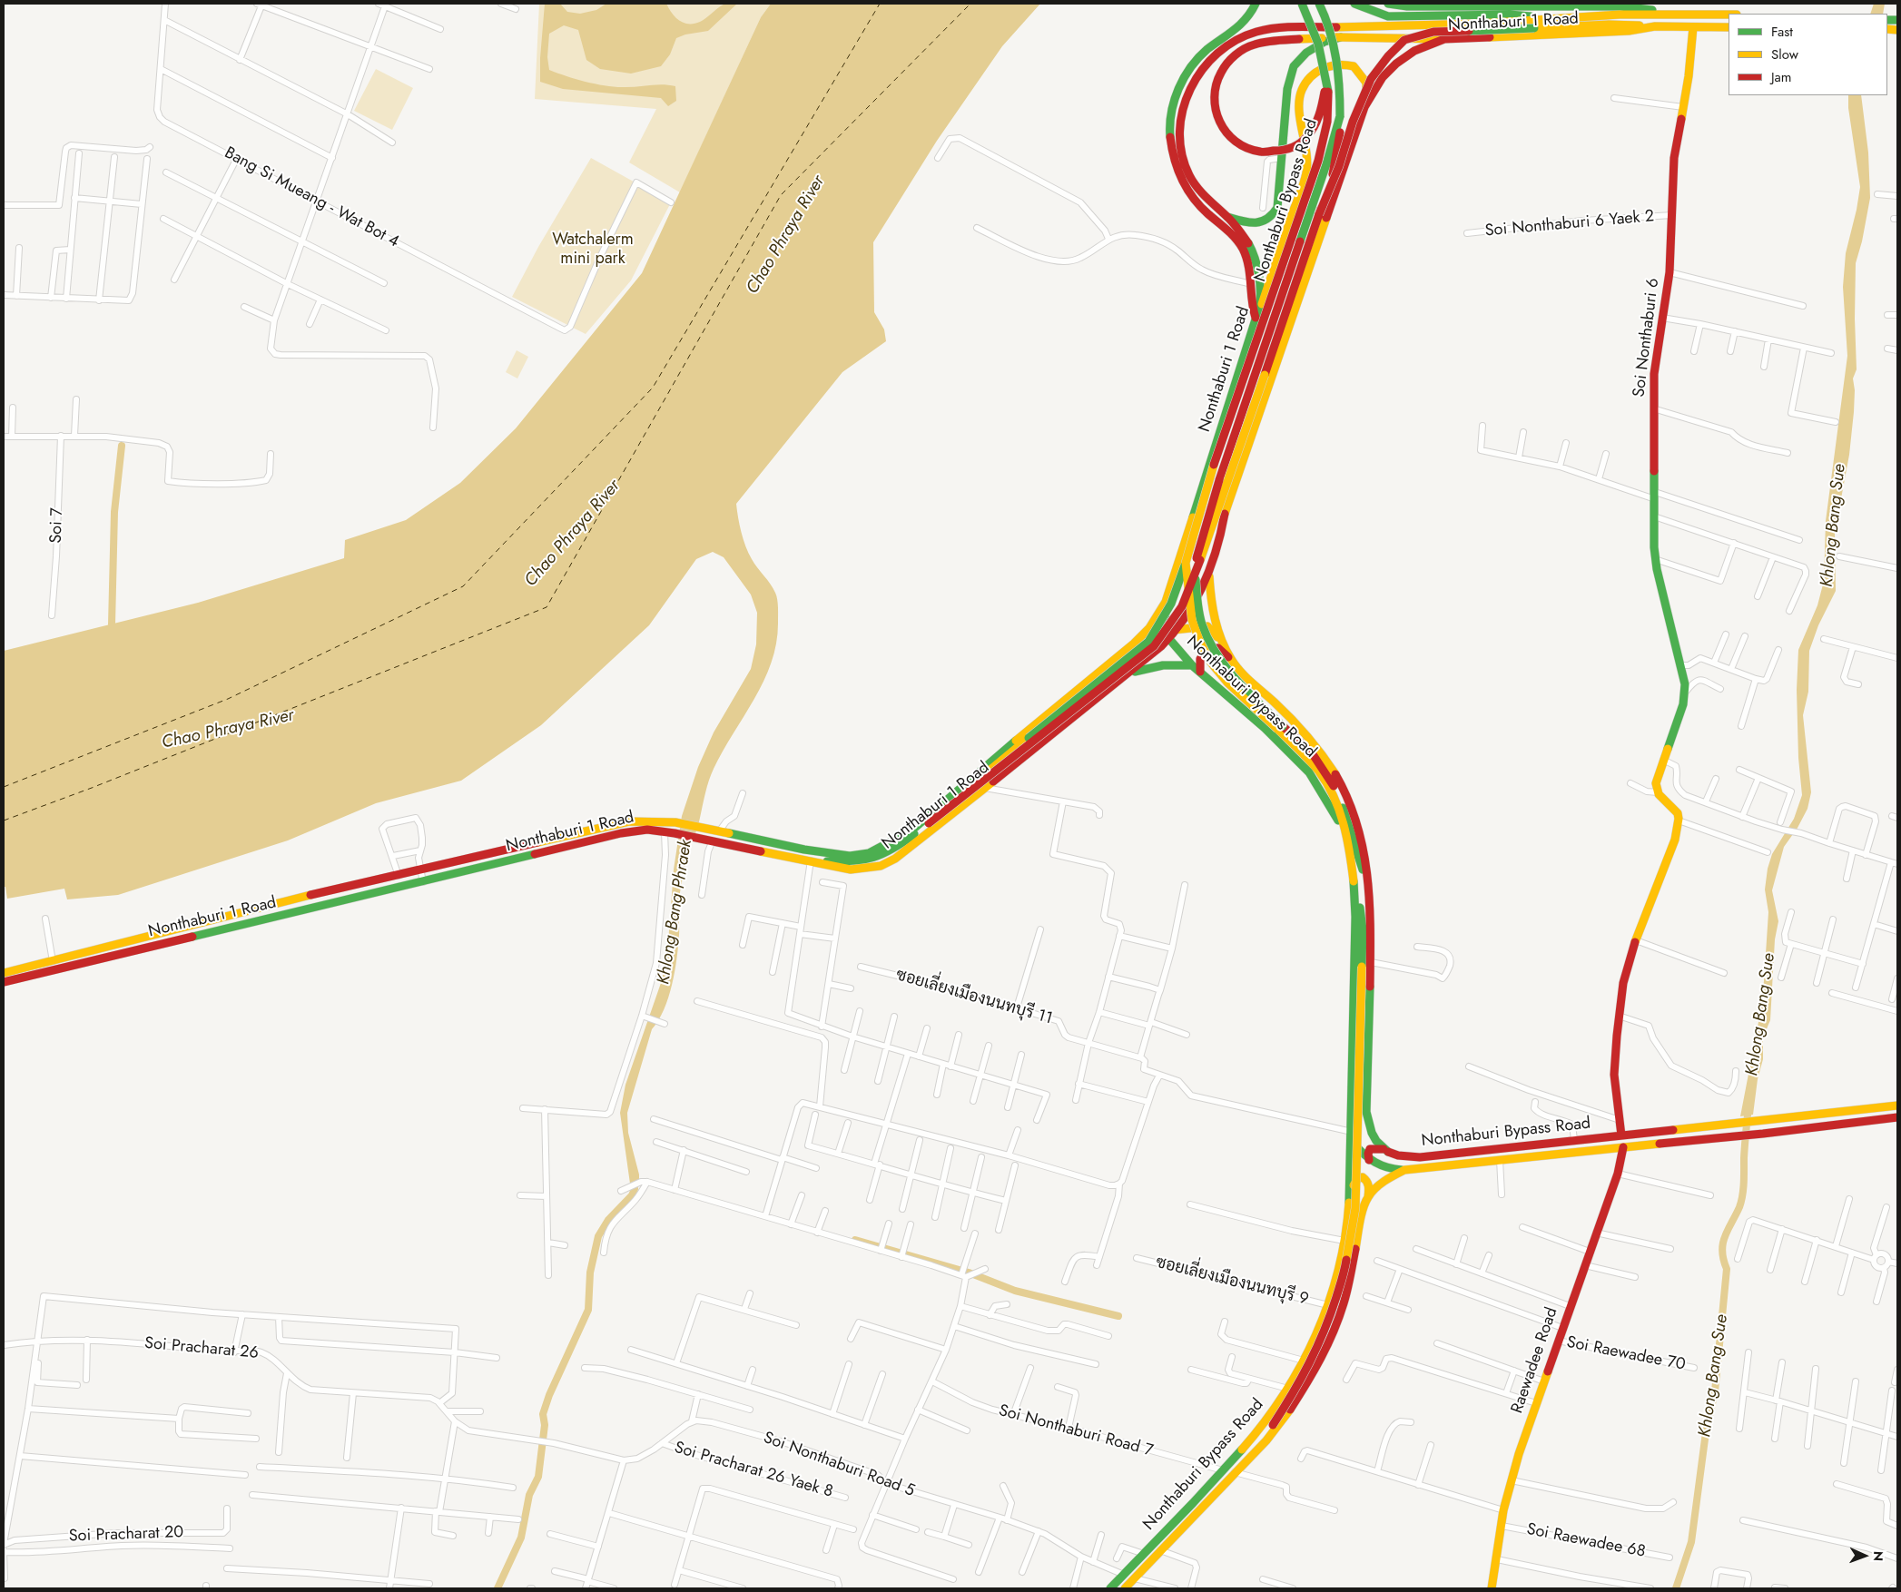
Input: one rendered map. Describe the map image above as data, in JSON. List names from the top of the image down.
{
  "streets": {
    "main road": [
      "Nonthaburi 1 Road",
      "Nonthaburi Bypass Road",
      "Soi Nonthaburi 6",
      "Raewadee Road"
    ],
    "street": [
      "Bang Si Mueang - Wat Bot 4",
      "Soi Nonthaburi 6 Yaek 2",
      "Soi 7",
      "ซอยเลี่ยงเมืองนนทบุรี 11",
      "ซอยเลี่ยงเมืองนนทบุรี 9",
      "Soi Pracharat 26",
      "Soi Raewadee 70",
      "Soi Nonthaburi Road 7",
      "Soi Nonthaburi Road 5",
      "Soi Pracharat 26 Yaek 8",
      "Soi Pracharat 20",
      "Soi Raewadee 68"
    ]
  },
  "crossings": [
    ["Nonthaburi 1 Road", "Nonthaburi Bypass Road"],
    ["Nonthaburi 1 Road", "Soi Nonthaburi 6"],
    ["Nonthaburi Bypass Road", "ซอยเลี่ยงเมืองนนทบุรี 9"],
    ["Nonthaburi Bypass Road", "Raewadee Road"],
    ["Nonthaburi Bypass Road", "Soi Nonthaburi Road 7"],
    ["Nonthaburi Bypass Road", "Soi Nonthaburi Road 5"],
    ["Soi Nonthaburi 6 Yaek 2", "Soi Nonthaburi 6"],
    ["Soi Raewadee 70", "Raewadee Road"],
    ["Raewadee Road", "Soi Raewadee 68"]
  ],
  "water": ["Chao Phraya River", "Khlong Bang Sue", "Khlong Bang Phraek"],
  "parks": ["Watchalerm mini park"],
  "legend": ["Fast", "Slow", "Jam"],
  "north": "right"
}
